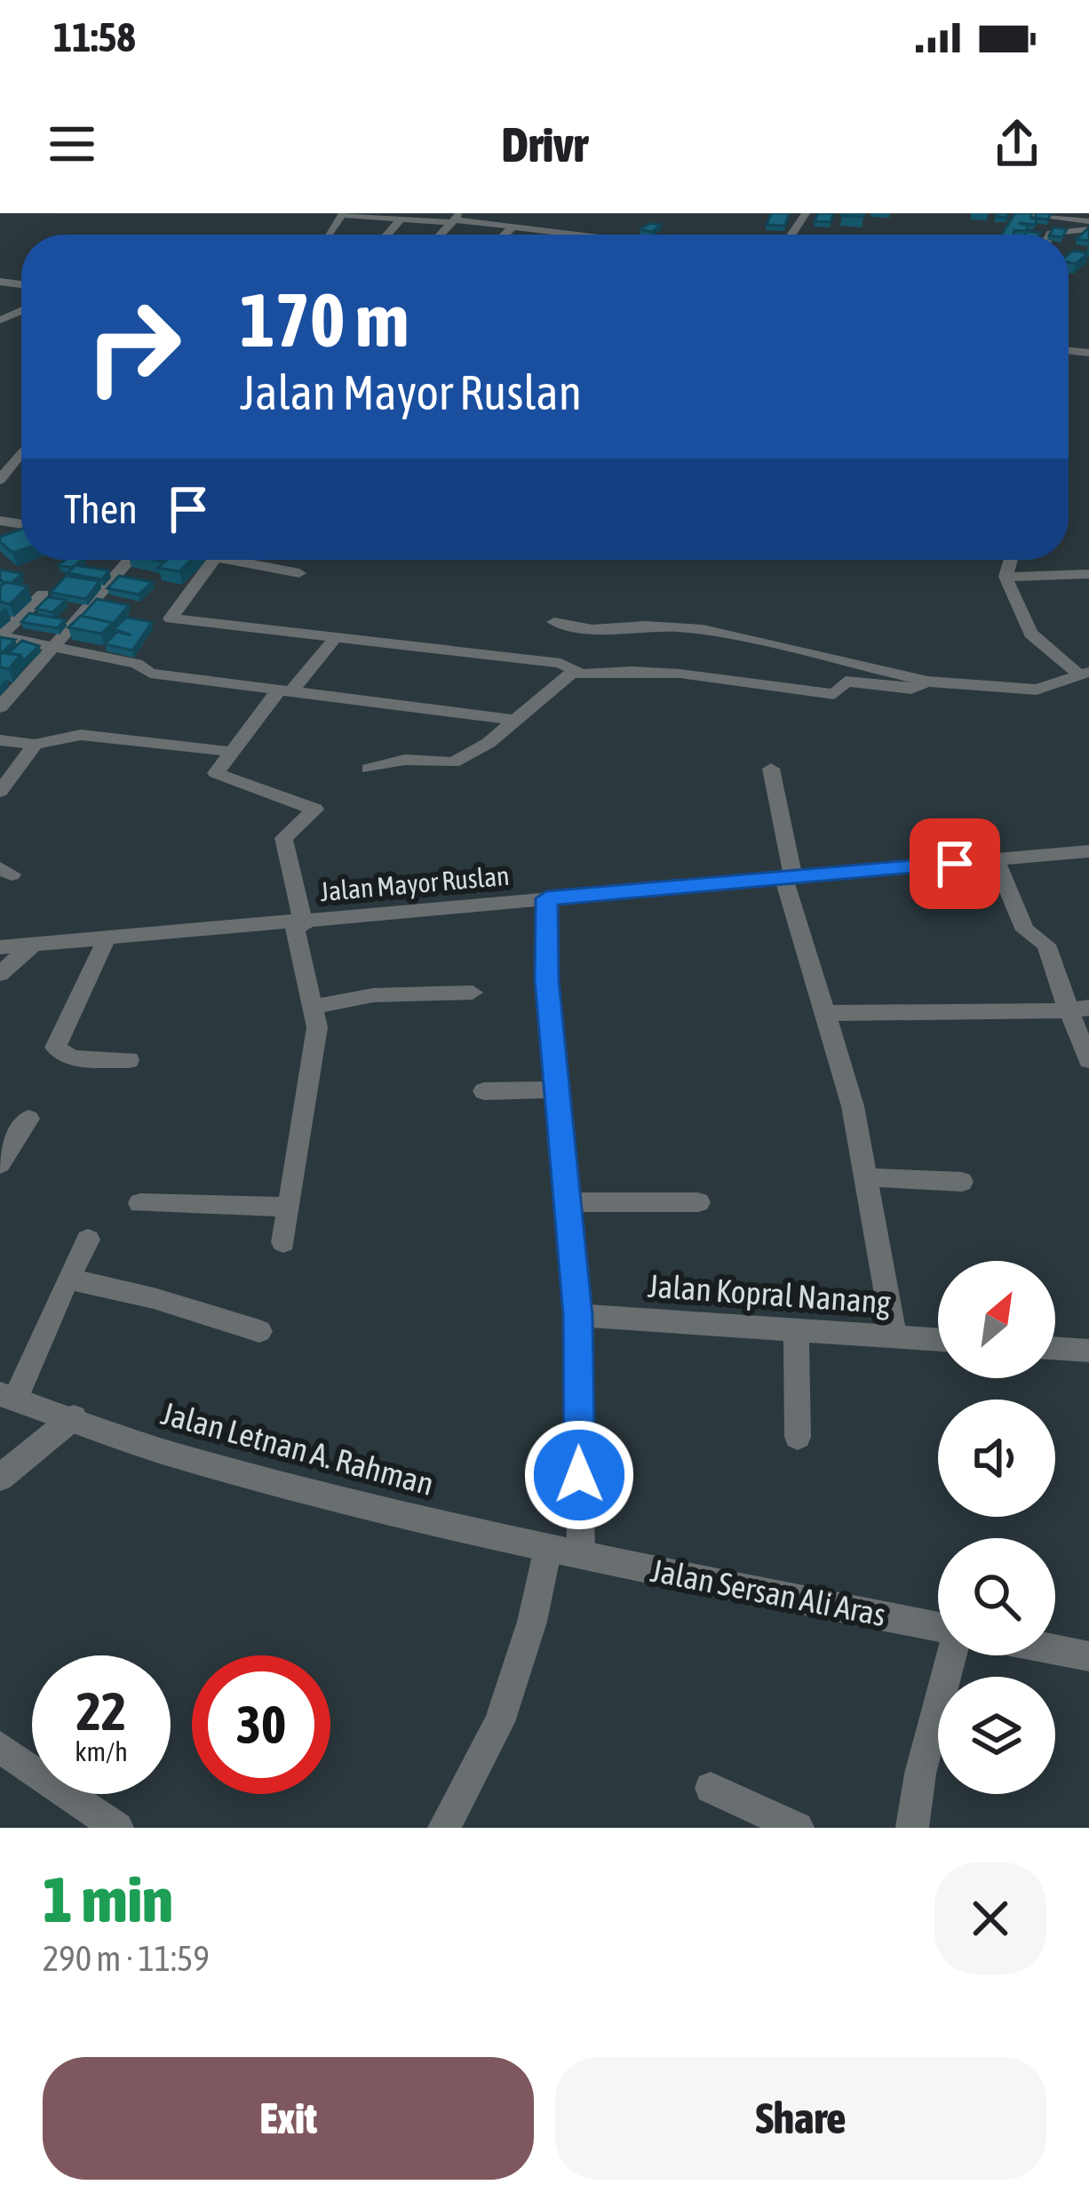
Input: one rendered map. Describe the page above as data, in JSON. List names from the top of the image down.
{
  "streets": {
    "street": [
      "Jalan Mayor Ruslan",
      "Jalan Kopral Nanang",
      "Jalan Letnan A. Rahman",
      "Jalan Sersan Ali Aras"
    ]
  },
  "crossings": [
    ["Jalan Letnan A. Rahman", "Jalan Sersan Ali Aras"]
  ],
  "north": "top right",
  "page": {
    "status": "11:58",
    "header": "Drivr",
    "turn": ["170 m", "Jalan Mayor Ruslan"],
    "then": "Then",
    "speed": "22 km/h",
    "limit": "30",
    "heading": ["1 min", "290 m · 11:59"],
    "buttons": ["Exit", "Share"]
  }
}
